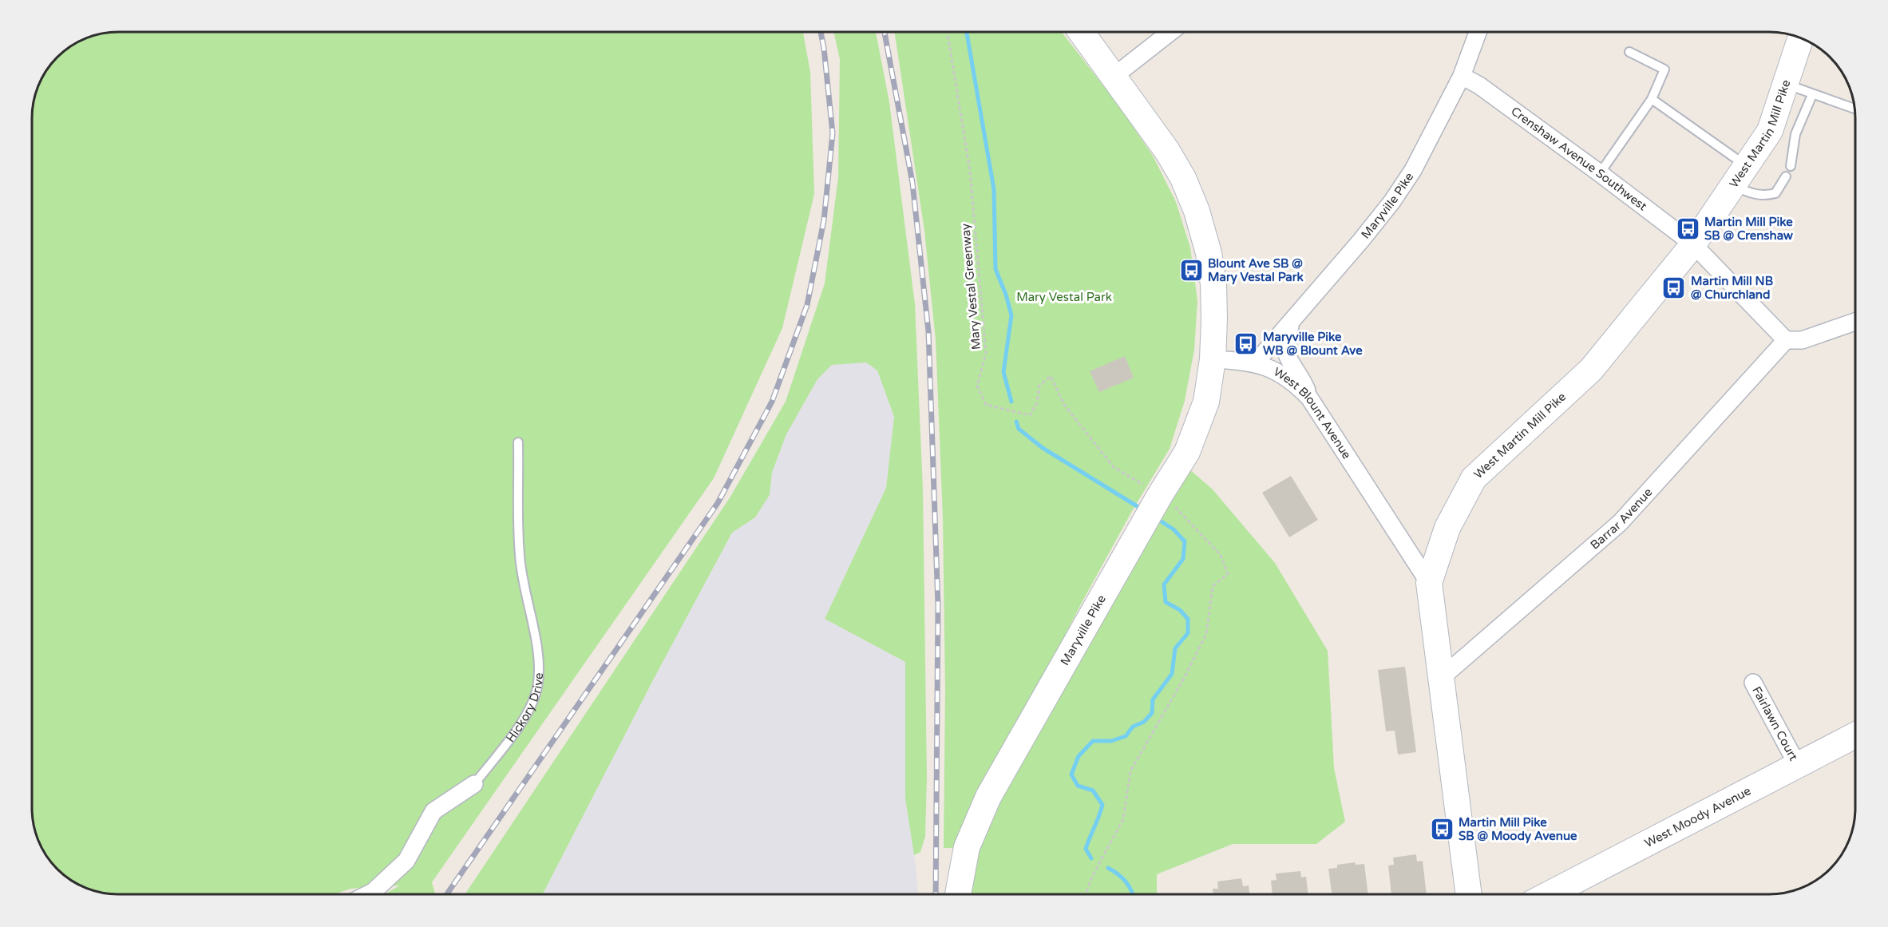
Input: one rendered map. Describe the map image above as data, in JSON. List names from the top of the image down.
{
  "streets": {
    "street": [
      "West Martin Mill Pike",
      "Crenshaw Avenue Southwest",
      "Maryville Pike",
      "West Blount Avenue",
      "Barrar Avenue",
      "Hickory Drive",
      "Fairlawn Court",
      "West Moody Avenue"
    ],
    "path": ["Mary Vestal Greenway"]
  },
  "crossings": [
    ["West Martin Mill Pike", "Crenshaw Avenue Southwest"],
    ["West Martin Mill Pike", "West Blount Avenue"],
    ["West Martin Mill Pike", "Barrar Avenue"],
    ["Crenshaw Avenue Southwest", "Maryville Pike"],
    ["Crenshaw Avenue Southwest", "Barrar Avenue"],
    ["Maryville Pike", "Mary Vestal Greenway"],
    ["Maryville Pike", "West Blount Avenue"],
    ["Fairlawn Court", "West Moody Avenue"]
  ],
  "parks": ["Mary Vestal Park"],
  "places": {
    "bus stop": [
      "Martin Mill Pike SB @ Crenshaw",
      "Blount Ave SB @ Mary Vestal Park",
      "Martin Mill NB @ Churchland",
      "Maryville Pike WB @ Blount Ave",
      "Martin Mill Pike SB @ Moody Avenue"
    ]
  }
}
